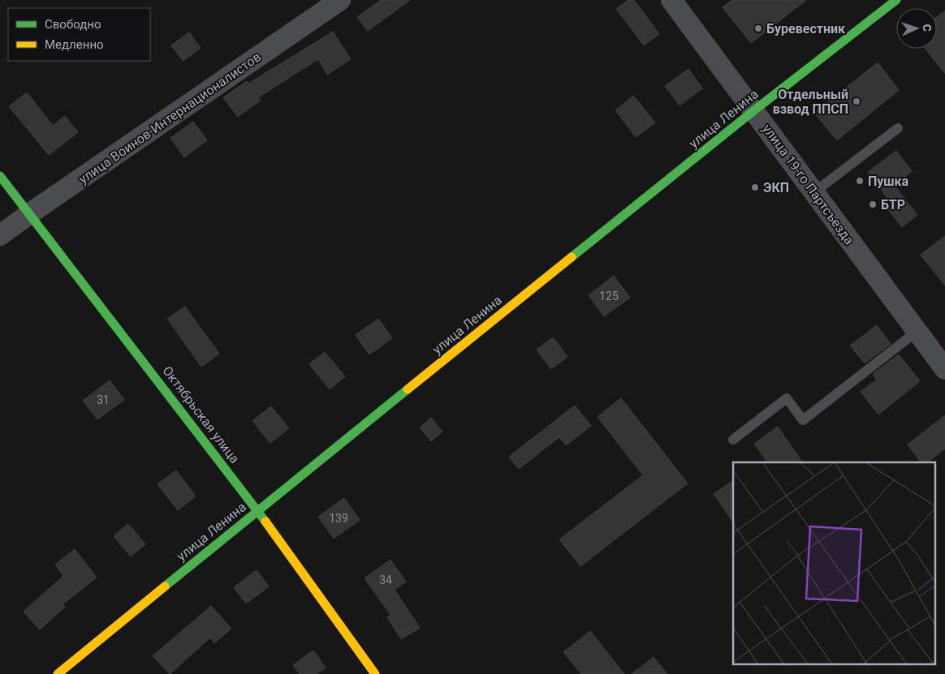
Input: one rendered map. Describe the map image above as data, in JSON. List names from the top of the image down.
{
  "streets": {
    "main road": ["улица Ленина", "Октябрьская улица"],
    "street": ["улица Воинов-Интернационалистов", "улица 19-го Партсъезда"]
  },
  "crossings": [
    ["улица Воинов-Интернационалистов", "Октябрьская улица"],
    ["улица Ленина", "улица 19-го Партсъезда"],
    ["улица Ленина", "Октябрьская улица"]
  ],
  "places": [
    "Буревестник",
    "Отдельный взвод ППСП",
    "Пушка",
    "ЭКП",
    "БТР"
  ],
  "house_numbers": [
    "125",
    "31",
    "139",
    "34"
  ],
  "legend": ["Свободно", "Медленно"],
  "north": "right"
}
